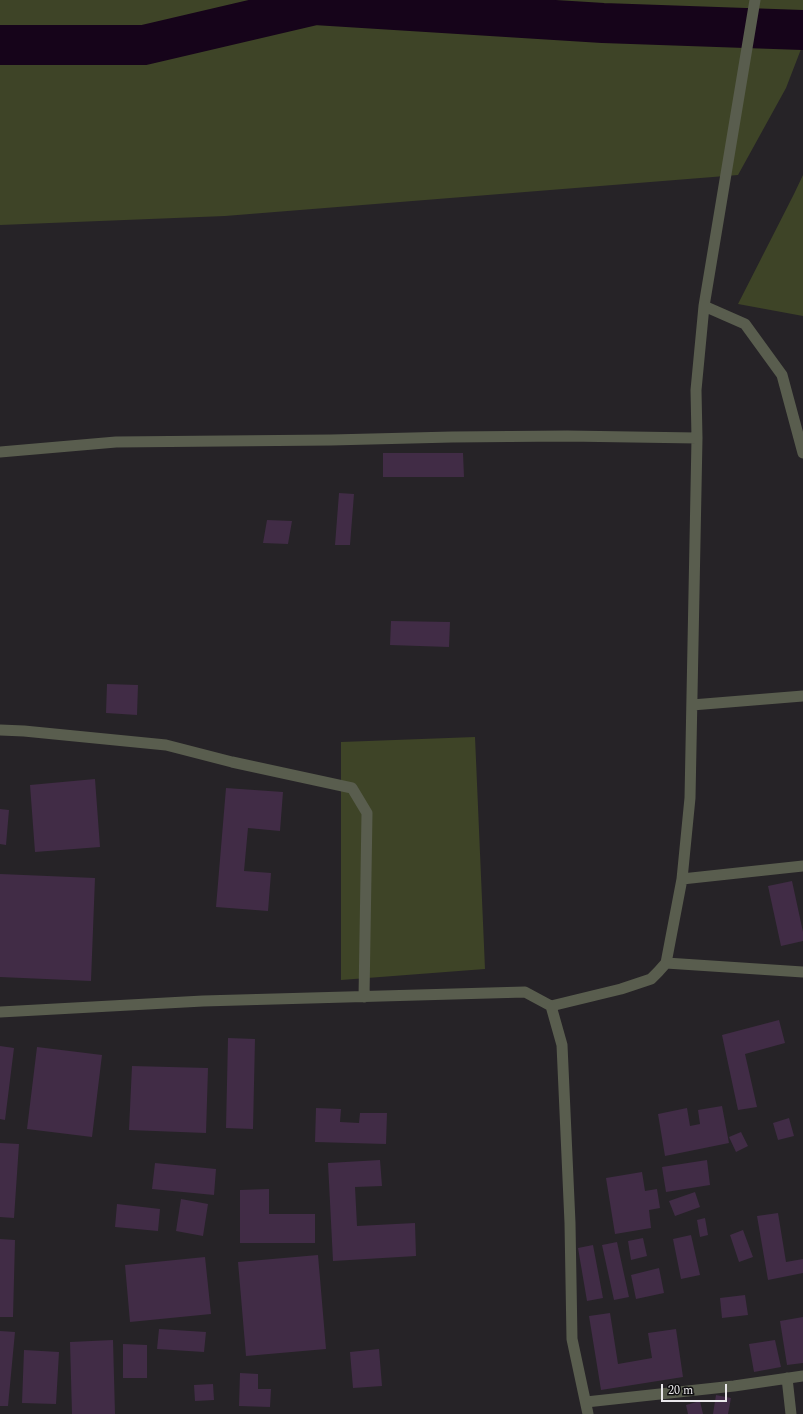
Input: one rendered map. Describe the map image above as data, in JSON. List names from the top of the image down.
{
  "scale_bar": "20 m"
}
